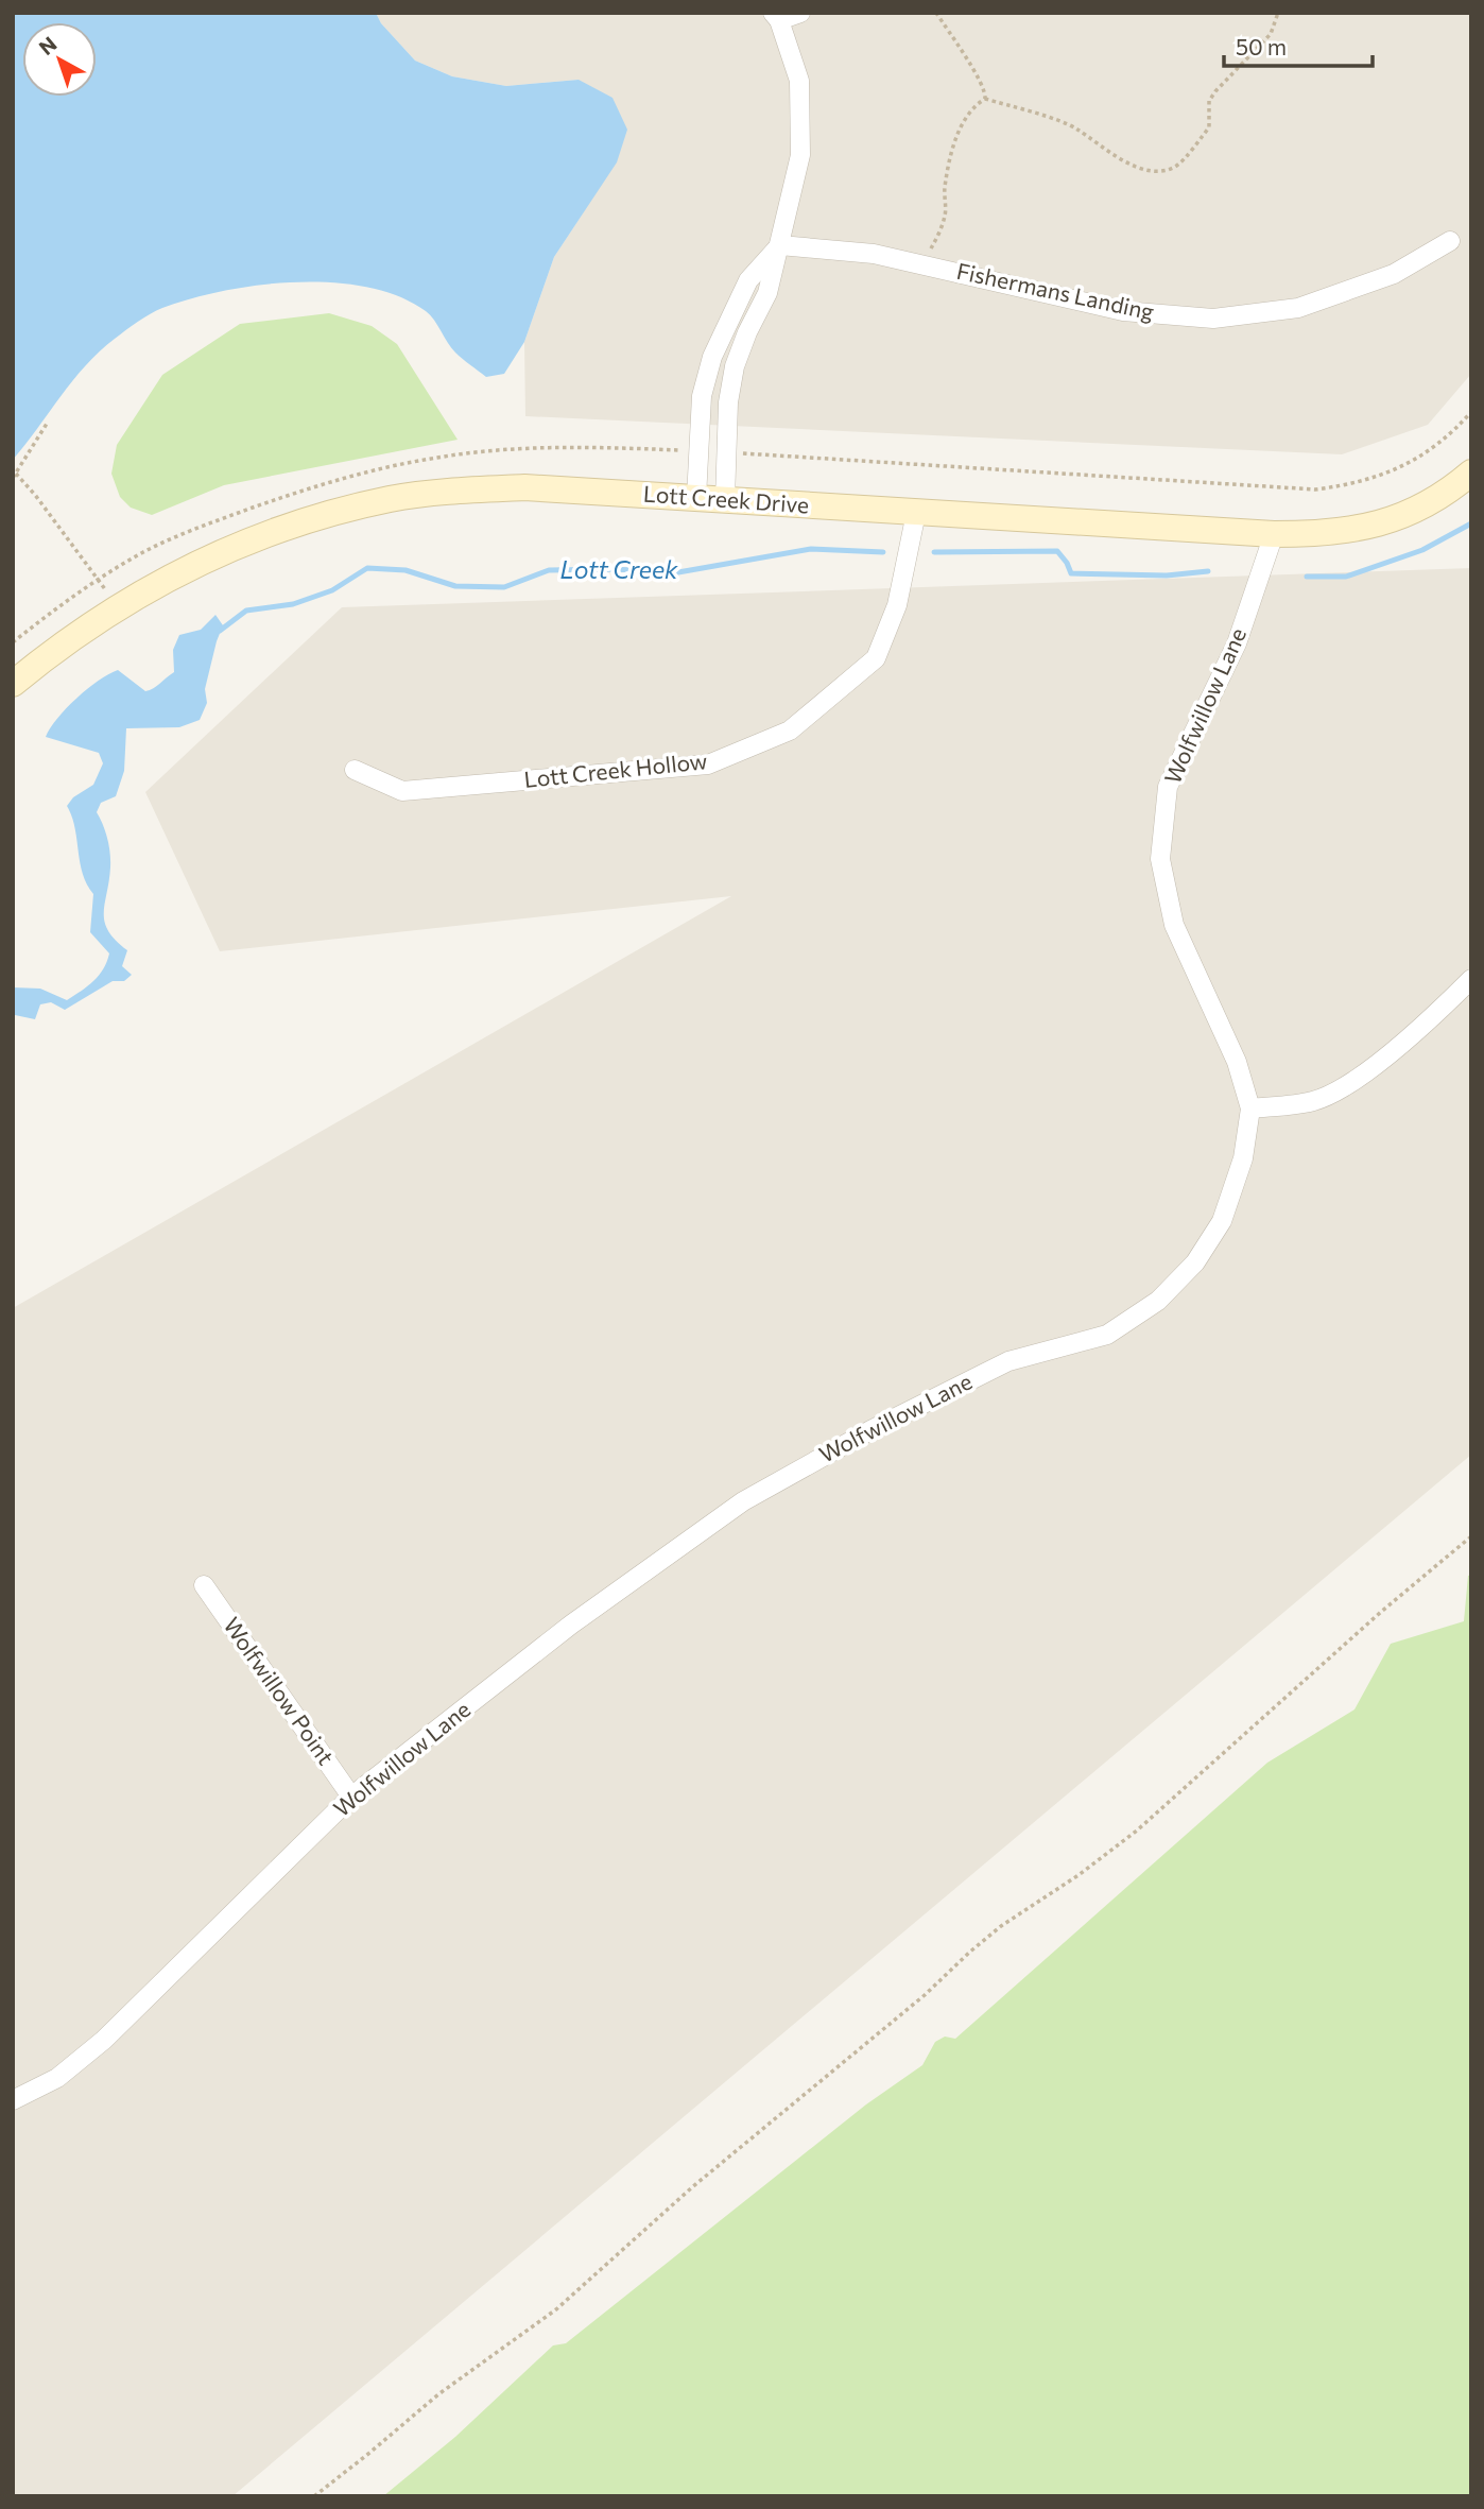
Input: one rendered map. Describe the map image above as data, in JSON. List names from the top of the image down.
{
  "streets": {
    "street": [
      "Fishermans Landing",
      "Lott Creek Drive",
      "Wolfwillow Lane",
      "Lott Creek Hollow",
      "Wolfwillow Point"
    ]
  },
  "crossings": [
    ["Lott Creek Drive", "Wolfwillow Lane"],
    ["Lott Creek Drive", "Lott Creek Hollow"],
    ["Wolfwillow Lane", "Wolfwillow Point"]
  ],
  "water": ["Lott Creek"],
  "scale_bar": "50 m",
  "north": "top left"
}
